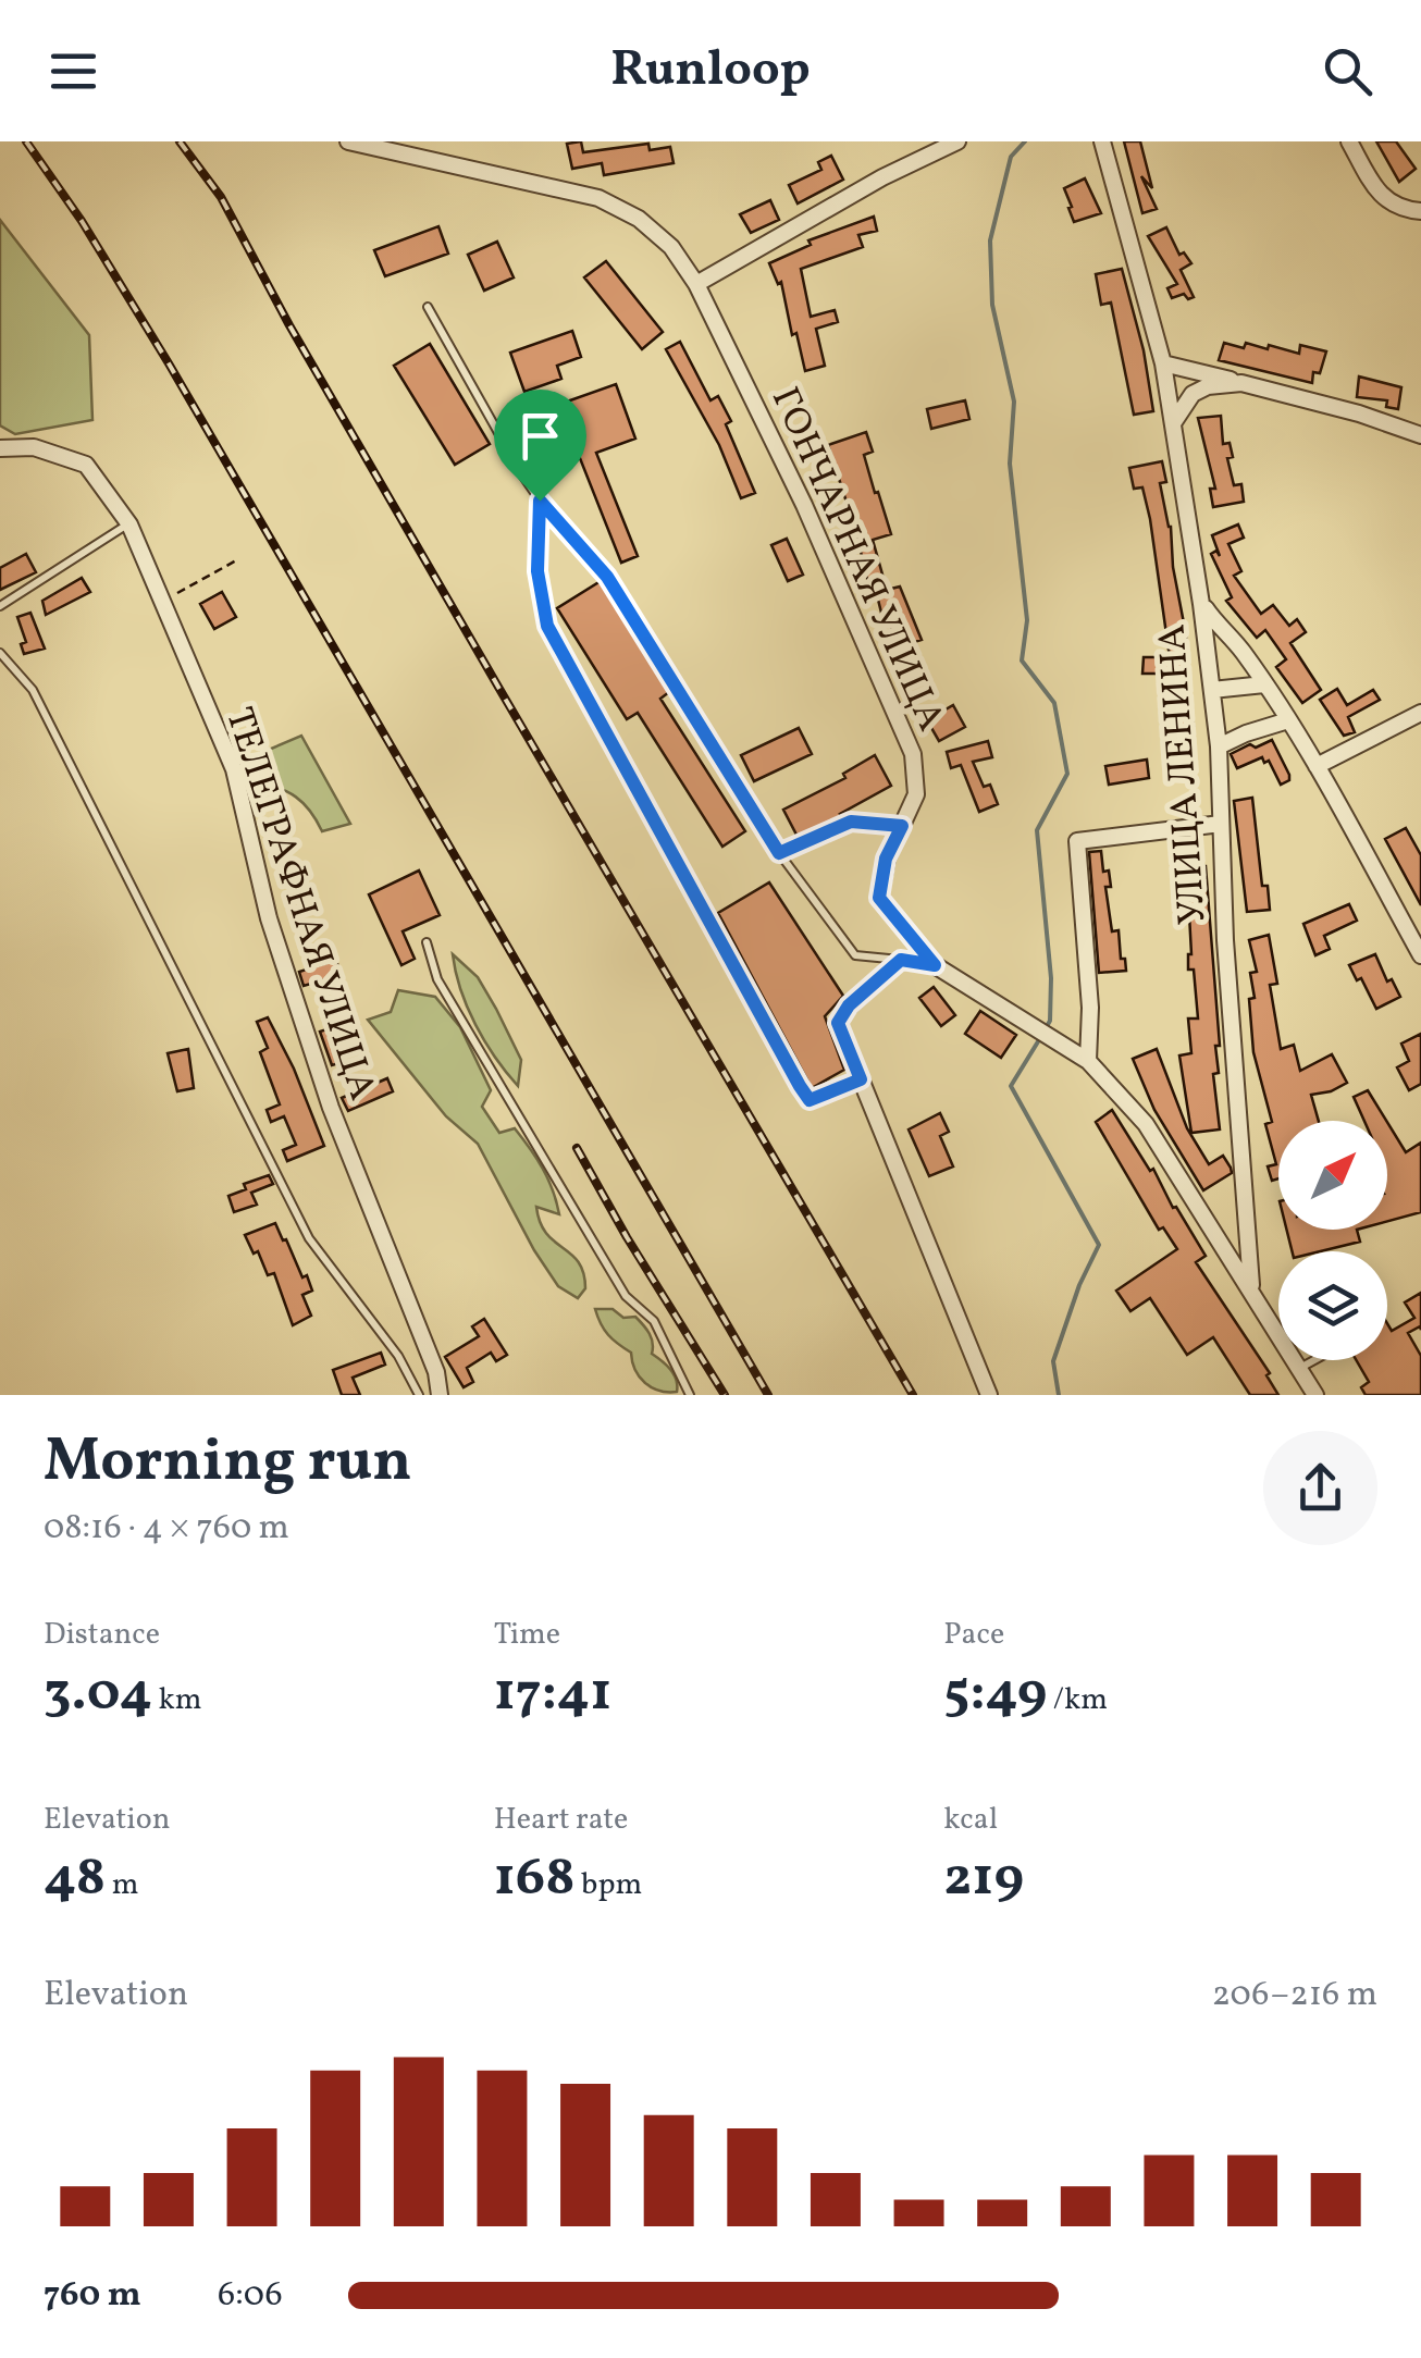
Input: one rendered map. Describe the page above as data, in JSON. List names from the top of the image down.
{
  "streets": {
    "street": ["ГОНЧАРНАЯ УЛИЦА", "УЛИЦА ЛЕНИНА", "ТЕЛЕГРАФНАЯ УЛИЦА"]
  },
  "crossings": [
    ["ГОНЧАРНАЯ УЛИЦА", "УЛИЦА ЛЕНИНА"]
  ],
  "north": "top right",
  "page": {
    "header": "Runloop",
    "heading": ["Morning run", "08:16 · 4 × 760 m"],
    "stats": [
      ["Distance", "3.04 km"],
      ["Time", "17:41"],
      ["Pace", "5:49 /km"],
      ["Elevation", "48 m"],
      ["Heart rate", "168 bpm"],
      ["kcal", "219"]
    ],
    "chart": ["Elevation", "206–216 m"],
    "list": [
      {
        "name": "760 m",
        "note": "6:06"
      }
    ]
  }
}
